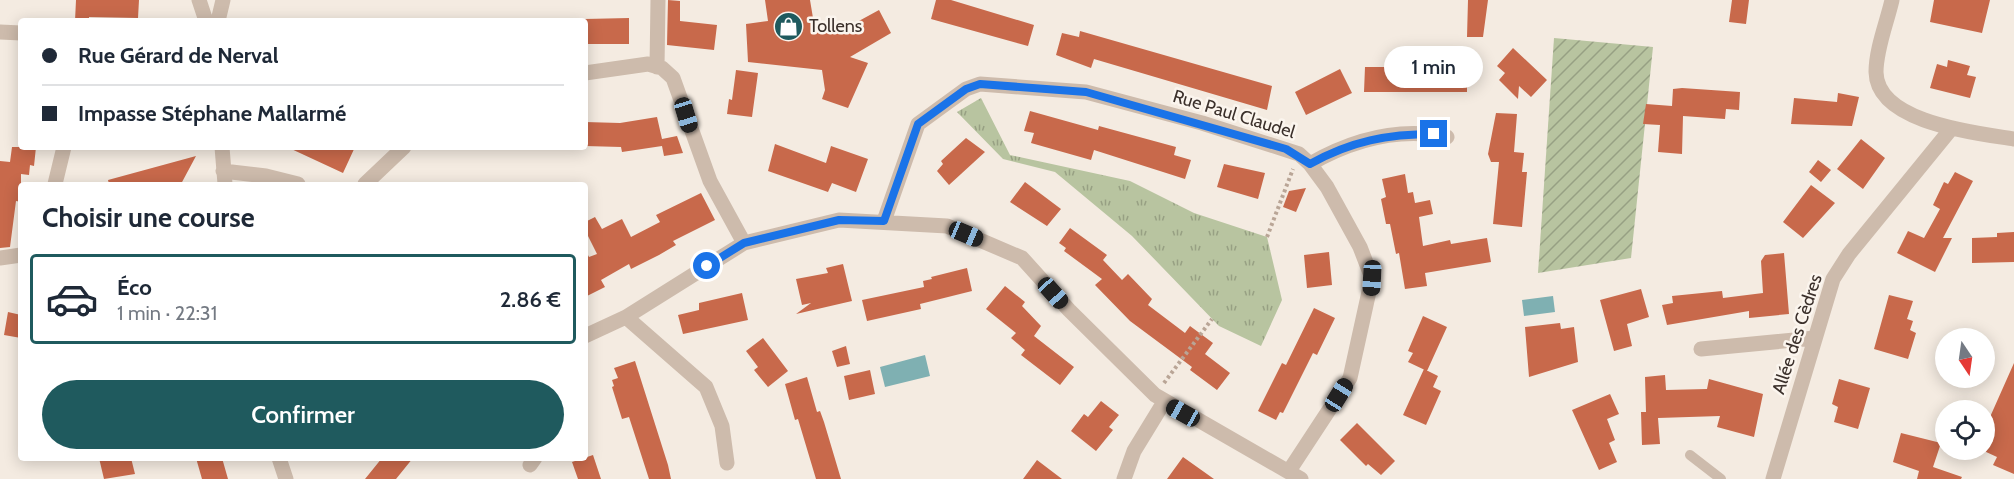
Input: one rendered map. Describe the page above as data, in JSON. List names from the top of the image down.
{
  "streets": {
    "street": ["Rue Paul Claudel", "Allée des Cèdres"]
  },
  "places": {
    "shop": ["Tollens"]
  },
  "north": "bottom",
  "page": {
    "banner": ["Rue Gérard de Nerval", "Impasse Stéphane Mallarmé"],
    "bubble": "1 min",
    "heading": "Choisir une course",
    "list": [
      {
        "name": "Éco",
        "note": "1 min · 22:31",
        "value": "2.86 €"
      }
    ],
    "buttons": "Confirmer"
  }
}
